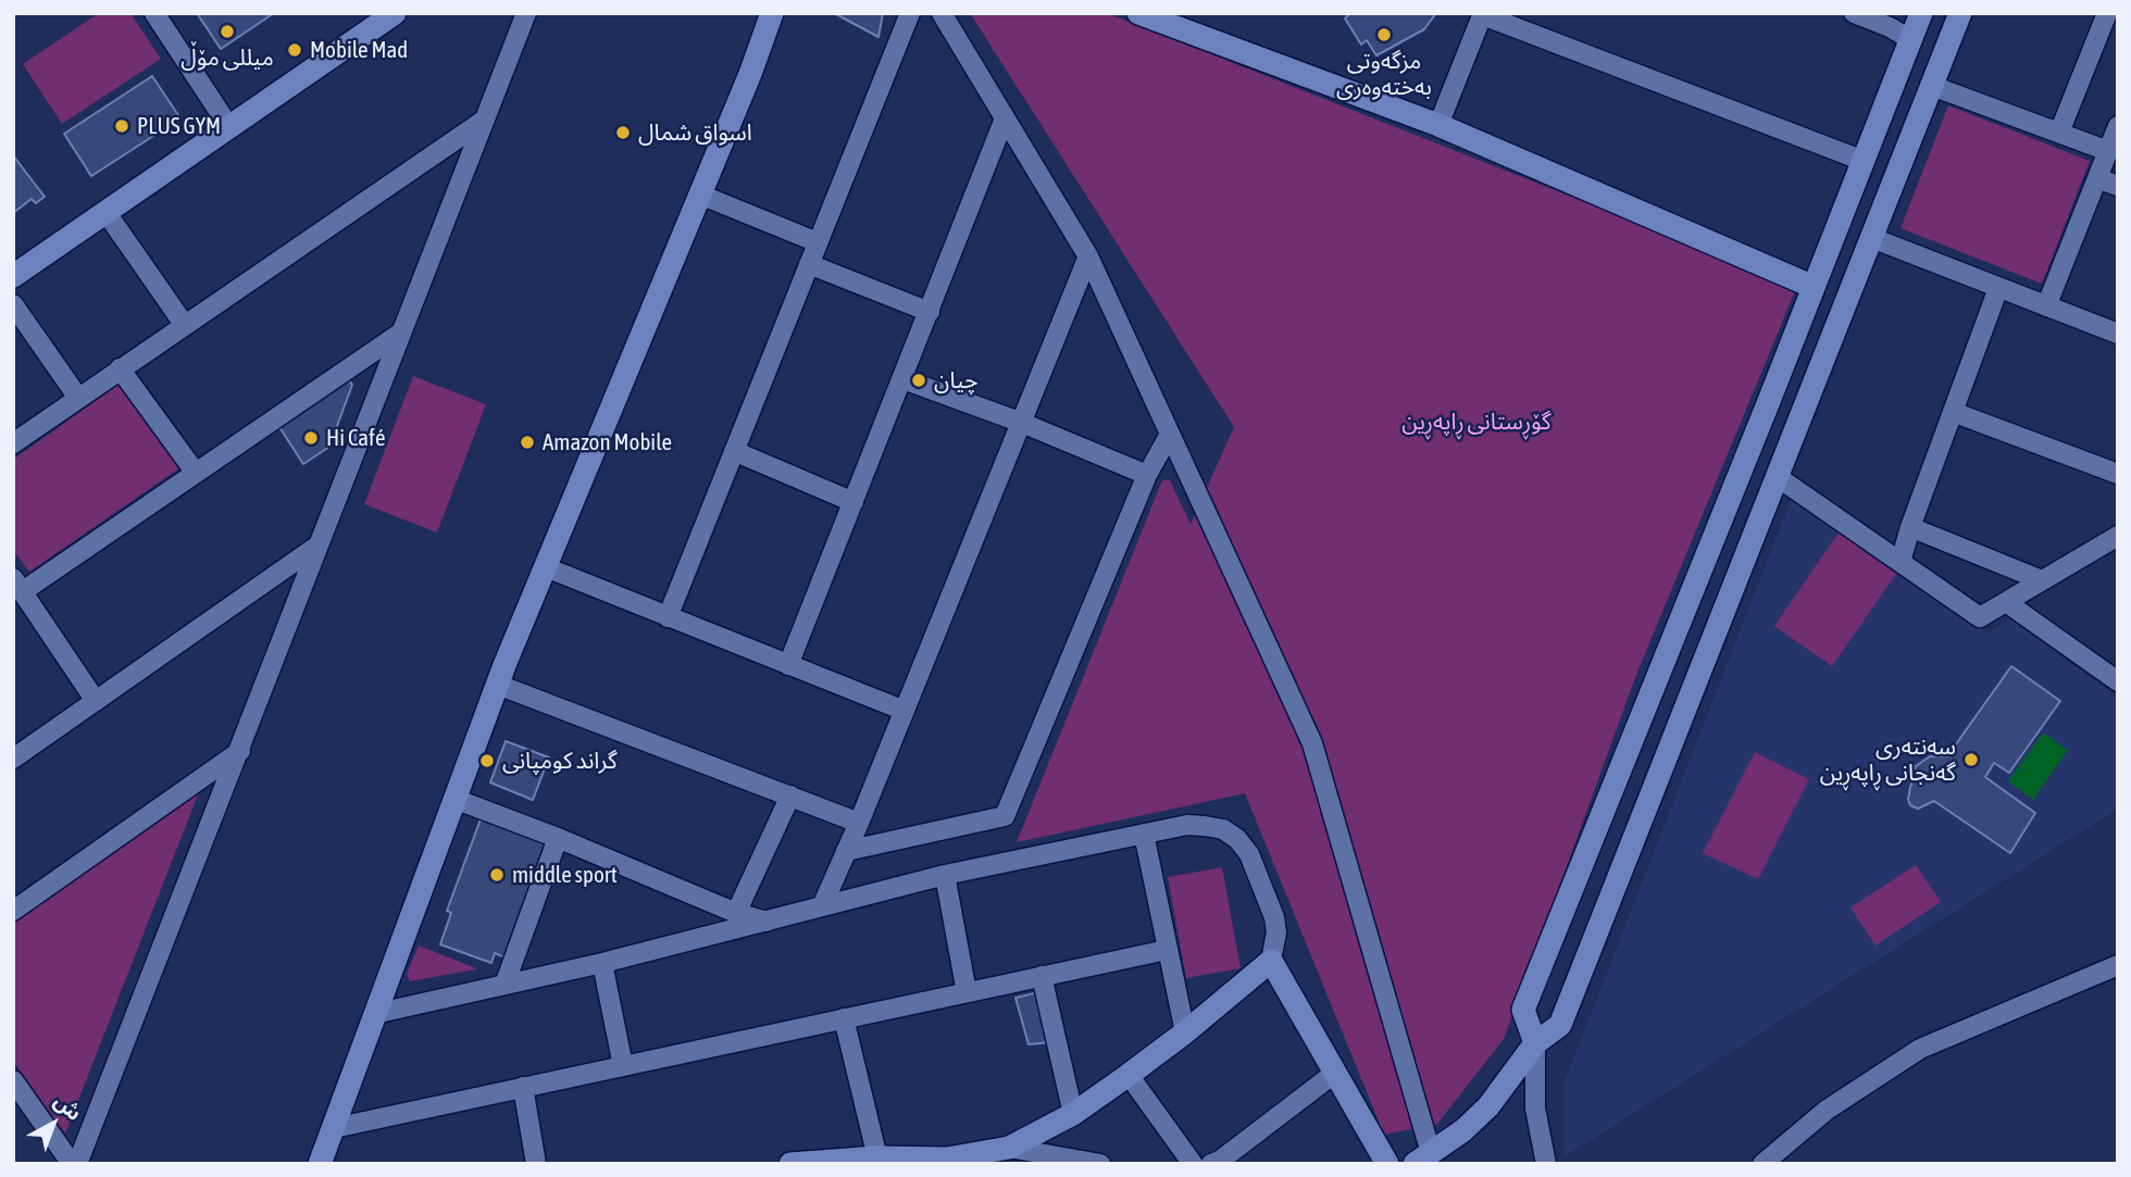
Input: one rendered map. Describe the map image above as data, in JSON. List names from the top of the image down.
{
  "parks": ["گۆڕستانی ڕاپەڕین"],
  "places": [
    "میللی مۆڵ",
    "مزگەوتی بەختەوەری",
    "Mobile Mad",
    "PLUS GYM",
    "اسواق شمال",
    "چيان",
    "Hi Café",
    "Amazon Mobile",
    "سەنتەری گەنجانی ڕاپەڕین",
    "گراند كومپانى",
    "middle sport"
  ],
  "north": "top right"
}
